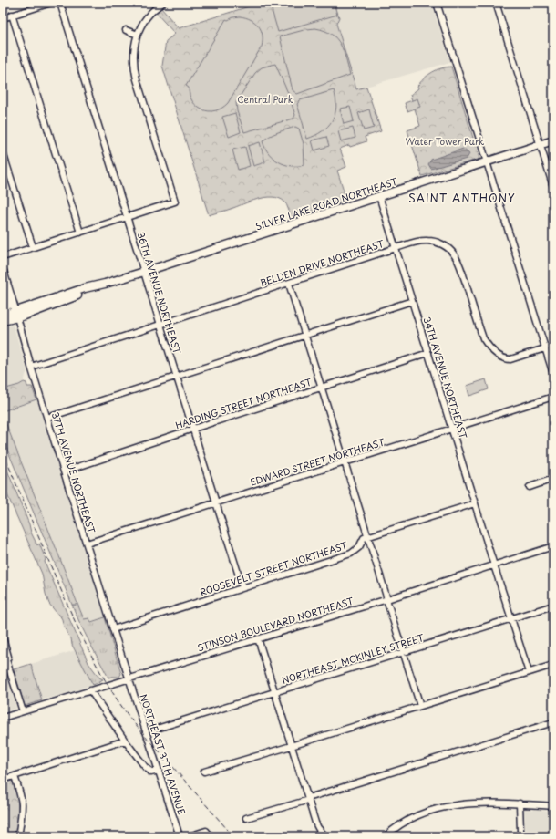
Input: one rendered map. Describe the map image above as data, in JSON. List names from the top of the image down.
{
  "streets": {
    "main road": ["SILVER LAKE ROAD NORTHEAST", "37TH AVENUE NORTHEAST"],
    "street": [
      "BELDEN DRIVE NORTHEAST",
      "36TH AVENUE NORTHEAST",
      "34TH AVENUE NORTHEAST",
      "HARDING STREET NORTHEAST",
      "EDWARD STREET NORTHEAST",
      "ROOSEVELT STREET NORTHEAST",
      "STINSON BOULEVARD NORTHEAST",
      "NORTHEAST MCKINLEY STREET",
      "NORTHEAST 37TH AVENUE"
    ]
  },
  "crossings": [
    ["SILVER LAKE ROAD NORTHEAST", "36TH AVENUE NORTHEAST"],
    ["SILVER LAKE ROAD NORTHEAST", "34TH AVENUE NORTHEAST"],
    ["SILVER LAKE ROAD NORTHEAST", "37TH AVENUE NORTHEAST"],
    ["BELDEN DRIVE NORTHEAST", "36TH AVENUE NORTHEAST"],
    ["BELDEN DRIVE NORTHEAST", "34TH AVENUE NORTHEAST"],
    ["BELDEN DRIVE NORTHEAST", "37TH AVENUE NORTHEAST"],
    ["36TH AVENUE NORTHEAST", "HARDING STREET NORTHEAST"],
    ["36TH AVENUE NORTHEAST", "EDWARD STREET NORTHEAST"],
    ["36TH AVENUE NORTHEAST", "ROOSEVELT STREET NORTHEAST"],
    ["34TH AVENUE NORTHEAST", "HARDING STREET NORTHEAST"],
    ["34TH AVENUE NORTHEAST", "EDWARD STREET NORTHEAST"],
    ["34TH AVENUE NORTHEAST", "STINSON BOULEVARD NORTHEAST"],
    ["34TH AVENUE NORTHEAST", "NORTHEAST MCKINLEY STREET"],
    ["HARDING STREET NORTHEAST", "37TH AVENUE NORTHEAST"],
    ["EDWARD STREET NORTHEAST", "37TH AVENUE NORTHEAST"],
    ["37TH AVENUE NORTHEAST", "ROOSEVELT STREET NORTHEAST"],
    ["37TH AVENUE NORTHEAST", "STINSON BOULEVARD NORTHEAST"],
    ["37TH AVENUE NORTHEAST", "NORTHEAST 37TH AVENUE"],
    ["STINSON BOULEVARD NORTHEAST", "NORTHEAST 37TH AVENUE"]
  ],
  "districts": ["SAINT ANTHONY"],
  "parks": ["Central Park", "Water Tower Park"]
}
